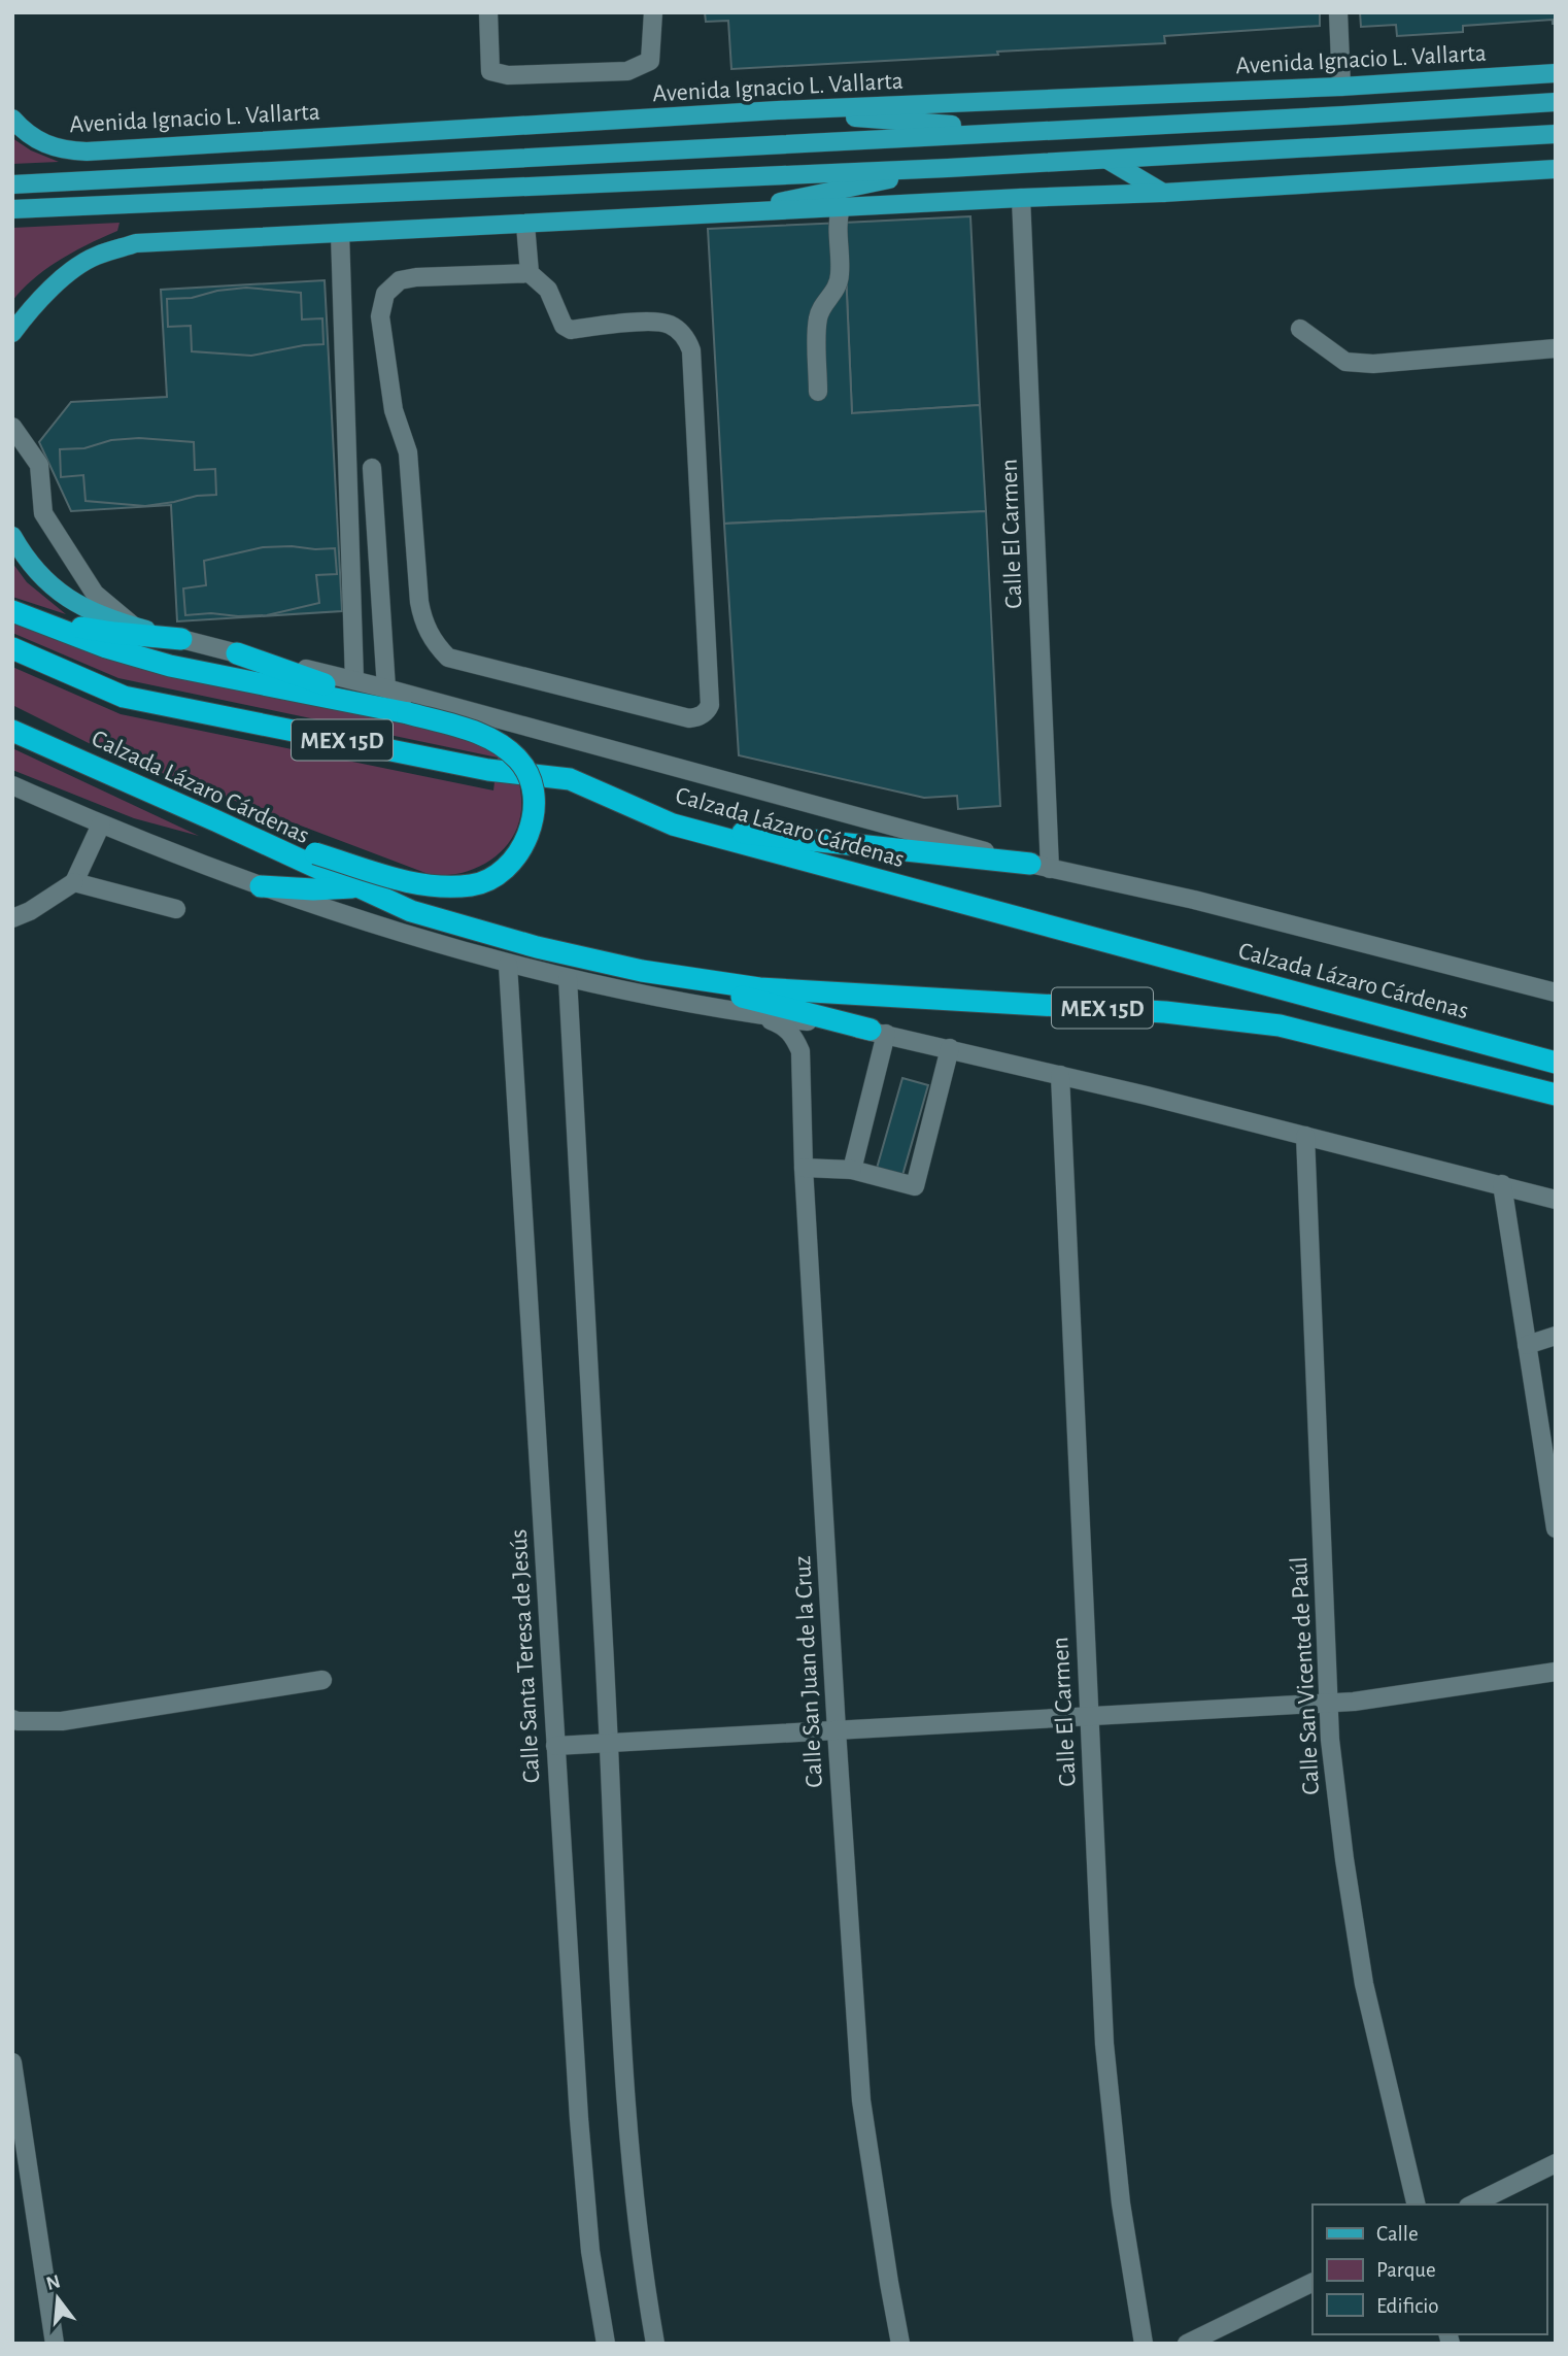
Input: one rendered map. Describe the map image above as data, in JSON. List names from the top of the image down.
{
  "streets": {
    "highway": ["MEX 15D", "Calzada Lázaro Cárdenas"],
    "main road": ["Avenida Ignacio L. Vallarta"],
    "street": [
      "Calle El Carmen",
      "Calle Santa Teresa de Jesús",
      "Calle San Juan de la Cruz",
      "Calle San Vicente de Paúl"
    ]
  },
  "crossings": [
    ["Calle El Carmen", "Calzada Lázaro Cárdenas"]
  ],
  "legend": ["Calle", "Parque", "Edificio"],
  "north": "top"
}
